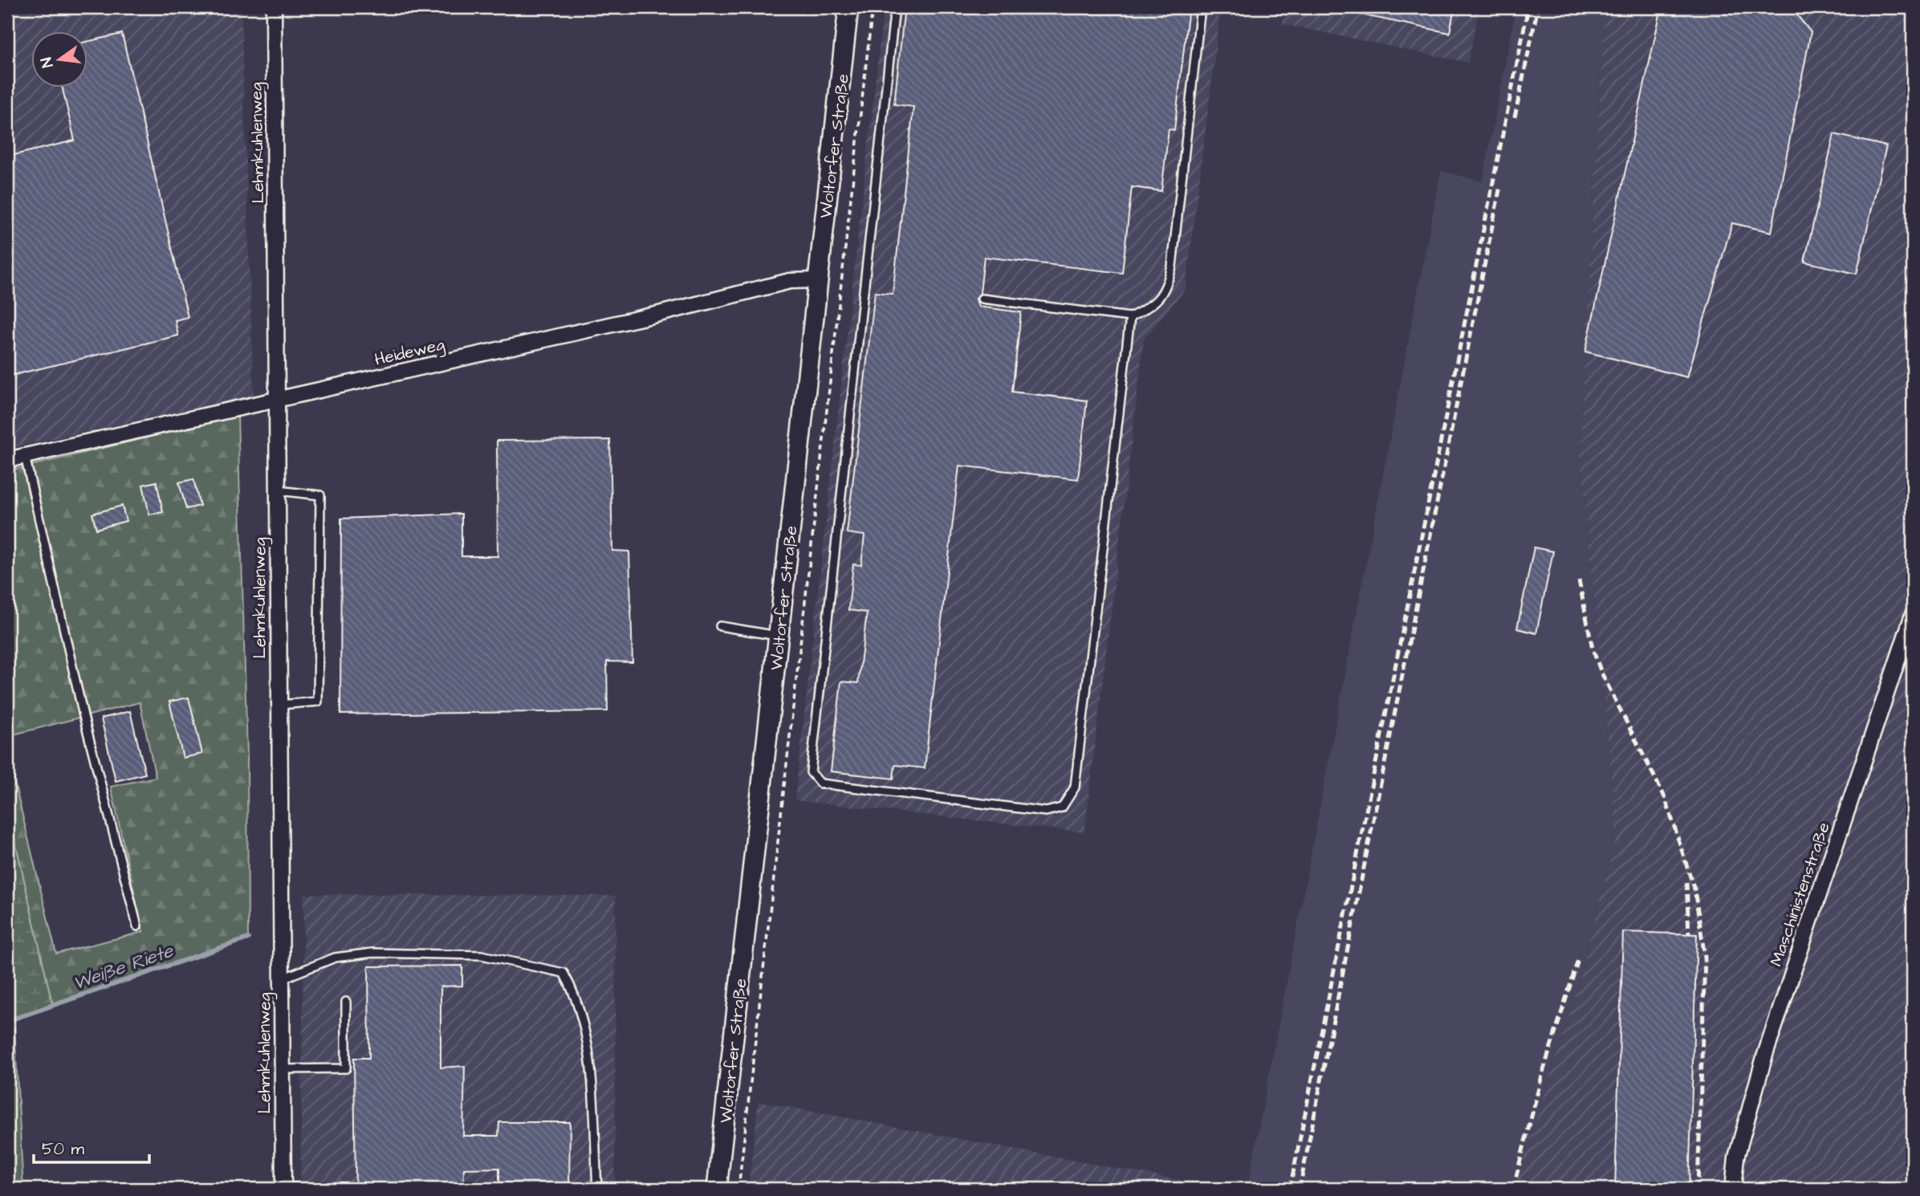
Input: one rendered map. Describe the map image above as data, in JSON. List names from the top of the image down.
{
  "streets": {
    "main road": ["Woltorfer Straße"],
    "street": ["Lehmkuhlenweg", "Heideweg", "Maschinistenstraße"]
  },
  "crossings": [
    ["Lehmkuhlenweg", "Heideweg"],
    ["Woltorfer Straße", "Heideweg"]
  ],
  "water": ["Weiße Riete"],
  "scale_bar": "50 m",
  "north": "left"
}
